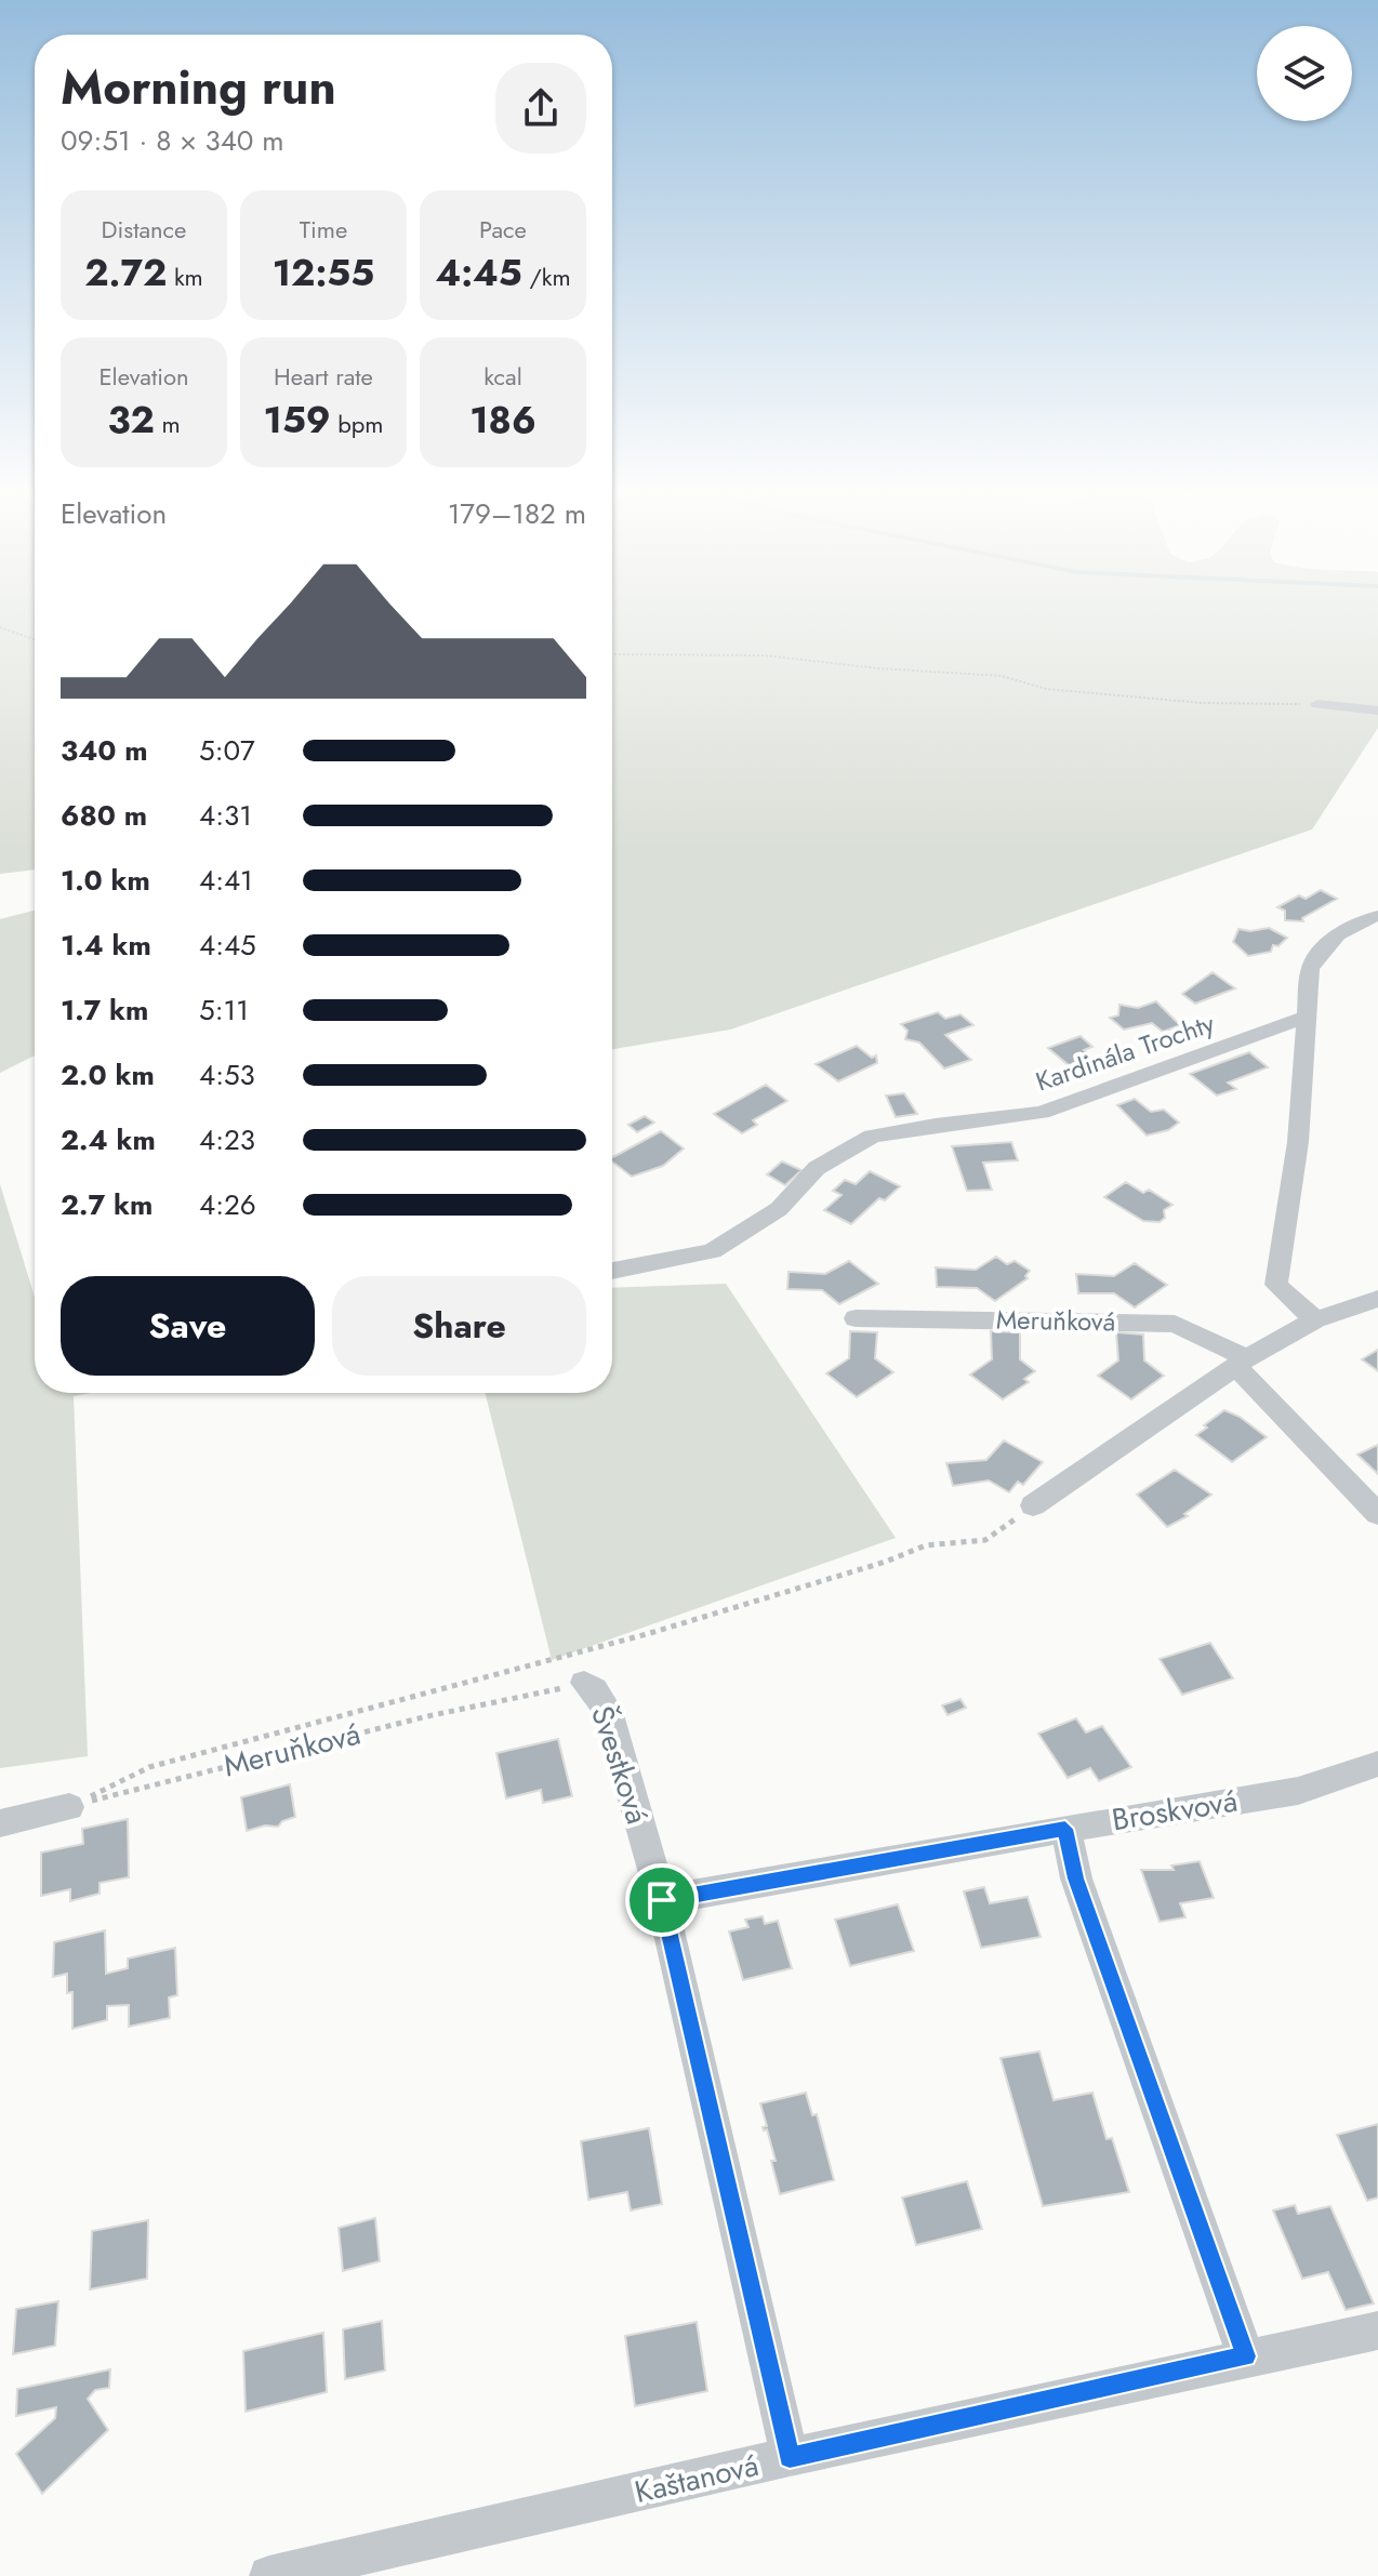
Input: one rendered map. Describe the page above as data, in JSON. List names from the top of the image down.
{
  "streets": {
    "street": [
      "Kardinála Trochty",
      "Meruňková",
      "Švestková",
      "Broskvová",
      "Kaštanová"
    ]
  },
  "crossings": [
    ["Meruňková", "Švestková"],
    ["Švestková", "Broskvová"],
    ["Švestková", "Kaštanová"]
  ],
  "page": {
    "heading": ["Morning run", "09:51 · 8 × 340 m"],
    "stats": [
      ["Distance", "2.72 km"],
      ["Time", "12:55"],
      ["Pace", "4:45 /km"],
      ["Elevation", "32 m"],
      ["Heart rate", "159 bpm"],
      ["kcal", "186"]
    ],
    "chart": ["Elevation", "179–182 m"],
    "list": [
      {
        "name": "340 m",
        "note": "5:07"
      },
      {
        "name": "680 m",
        "note": "4:31"
      },
      {
        "name": "1.0 km",
        "note": "4:41"
      },
      {
        "name": "1.4 km",
        "note": "4:45"
      },
      {
        "name": "1.7 km",
        "note": "5:11"
      },
      {
        "name": "2.0 km",
        "note": "4:53"
      },
      {
        "name": "2.4 km",
        "note": "4:23"
      },
      {
        "name": "2.7 km",
        "note": "4:26"
      }
    ],
    "buttons": ["Save", "Share"]
  }
}
